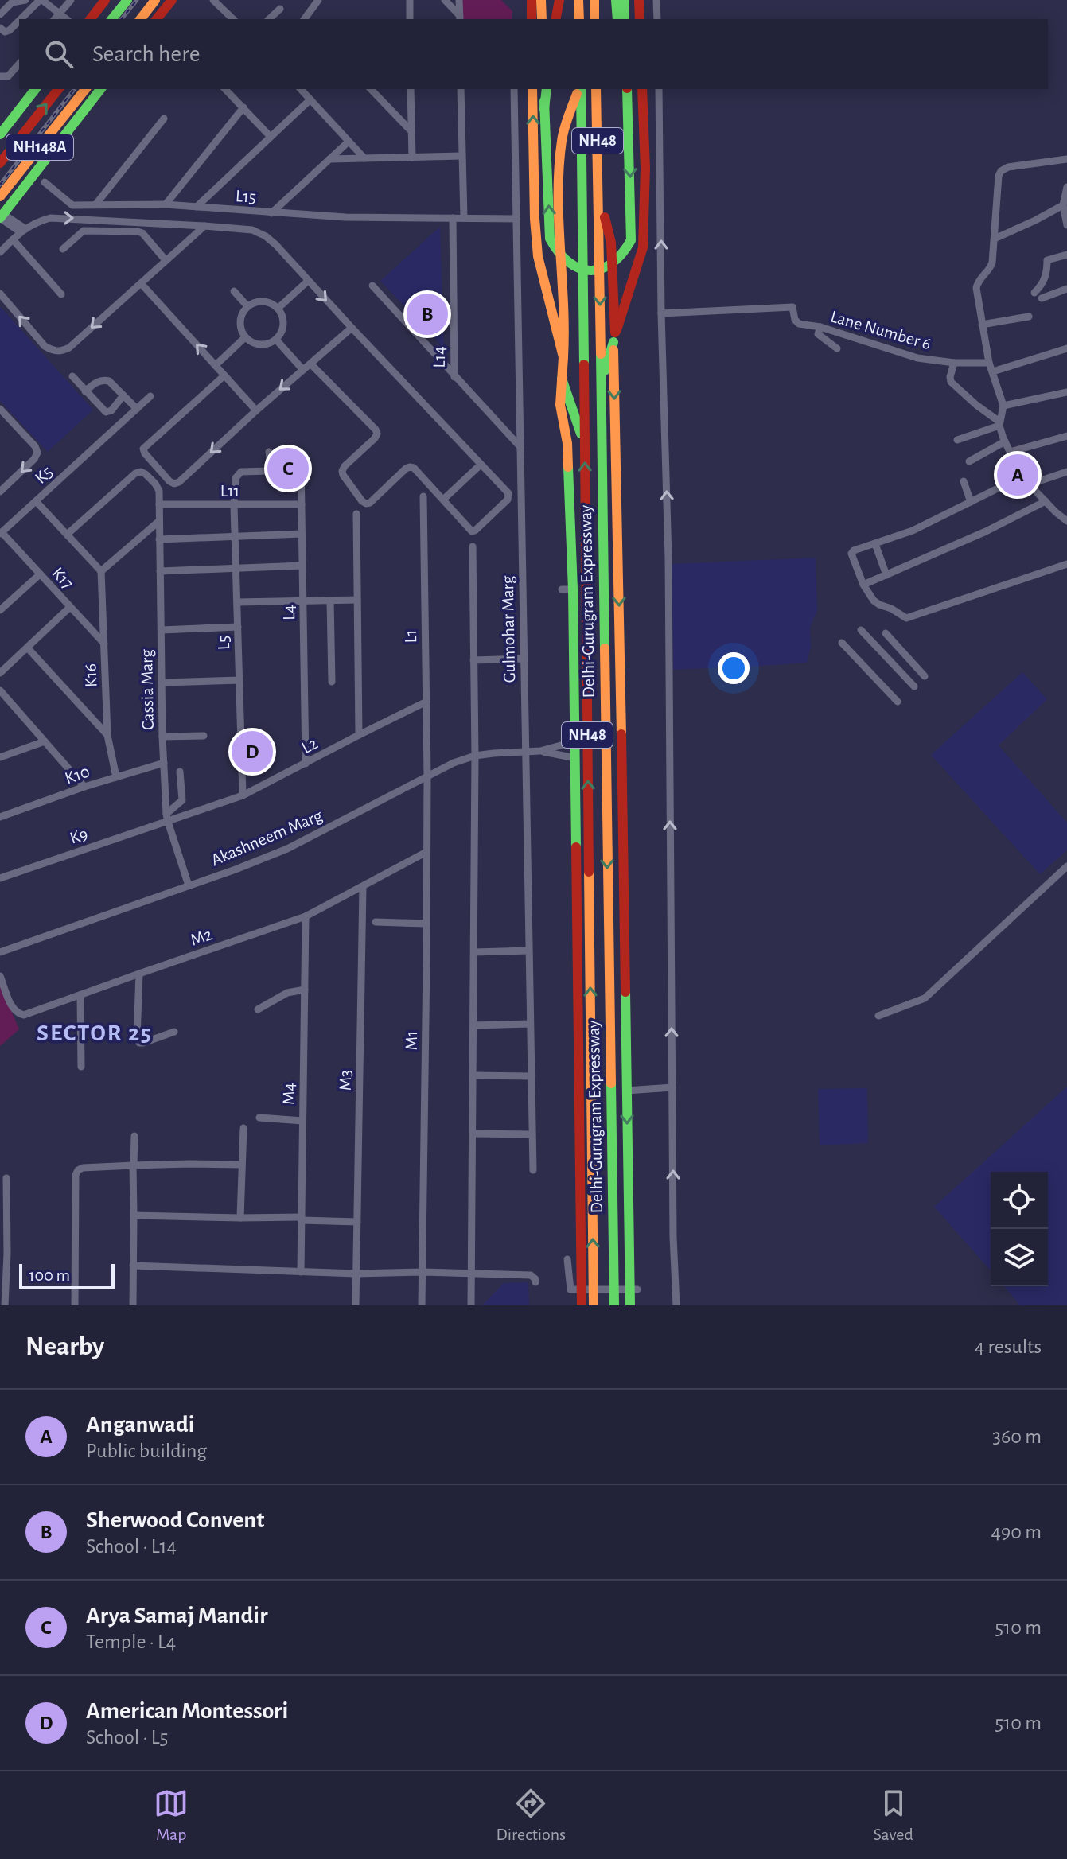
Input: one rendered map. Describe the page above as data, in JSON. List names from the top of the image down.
{
  "streets": {
    "main road": ["NH48", "NH148A", "Delhi-Gurugram Expressway"],
    "street": [
      "L15",
      "Lane Number 6",
      "L14",
      "K5",
      "L11",
      "K17",
      "L4",
      "Gulmohar Marg",
      "L1",
      "L5",
      "K16",
      "Cassia Marg",
      "L2",
      "K10",
      "K9",
      "Akashneem Marg",
      "M2",
      "M1",
      "M3",
      "M4"
    ]
  },
  "crossings": [
    ["L15", "L14"],
    ["L15", "Gulmohar Marg"],
    ["K5", "K17"],
    ["L11", "L4"],
    ["L11", "L5"],
    ["L11", "Cassia Marg"],
    ["K17", "K16"],
    ["L4", "L5"],
    ["L4", "L2"],
    ["Gulmohar Marg", "Akashneem Marg"],
    ["L1", "L2"],
    ["L1", "Akashneem Marg"],
    ["L1", "M1"],
    ["L5", "L2"],
    ["K16", "K10"],
    ["Cassia Marg", "L2"],
    ["Cassia Marg", "K10"],
    ["Cassia Marg", "K9"],
    ["Cassia Marg", "Akashneem Marg"],
    ["L2", "K9"],
    ["Akashneem Marg", "M1"],
    ["M2", "M1"],
    ["M2", "M3"],
    ["M2", "M4"]
  ],
  "districts": ["SECTOR 25"],
  "scale_bar": "100 m",
  "page": {
    "search": "Search here",
    "pins": [
      "B",
      "C",
      "A",
      "D"
    ],
    "scale": "100 m",
    "heading": ["Nearby", "4 results"],
    "list": [
      {
        "mark": "A",
        "name": "Anganwadi",
        "note": "Public building",
        "value": "360 m"
      },
      {
        "mark": "B",
        "name": "Sherwood Convent",
        "note": "School · L14",
        "value": "490 m"
      },
      {
        "mark": "C",
        "name": "Arya Samaj Mandir",
        "note": "Temple · L4",
        "value": "510 m"
      },
      {
        "mark": "D",
        "name": "American Montessori",
        "note": "School · L5",
        "value": "510 m"
      }
    ],
    "nav": ["Map", "Directions", "Saved"]
  }
}
